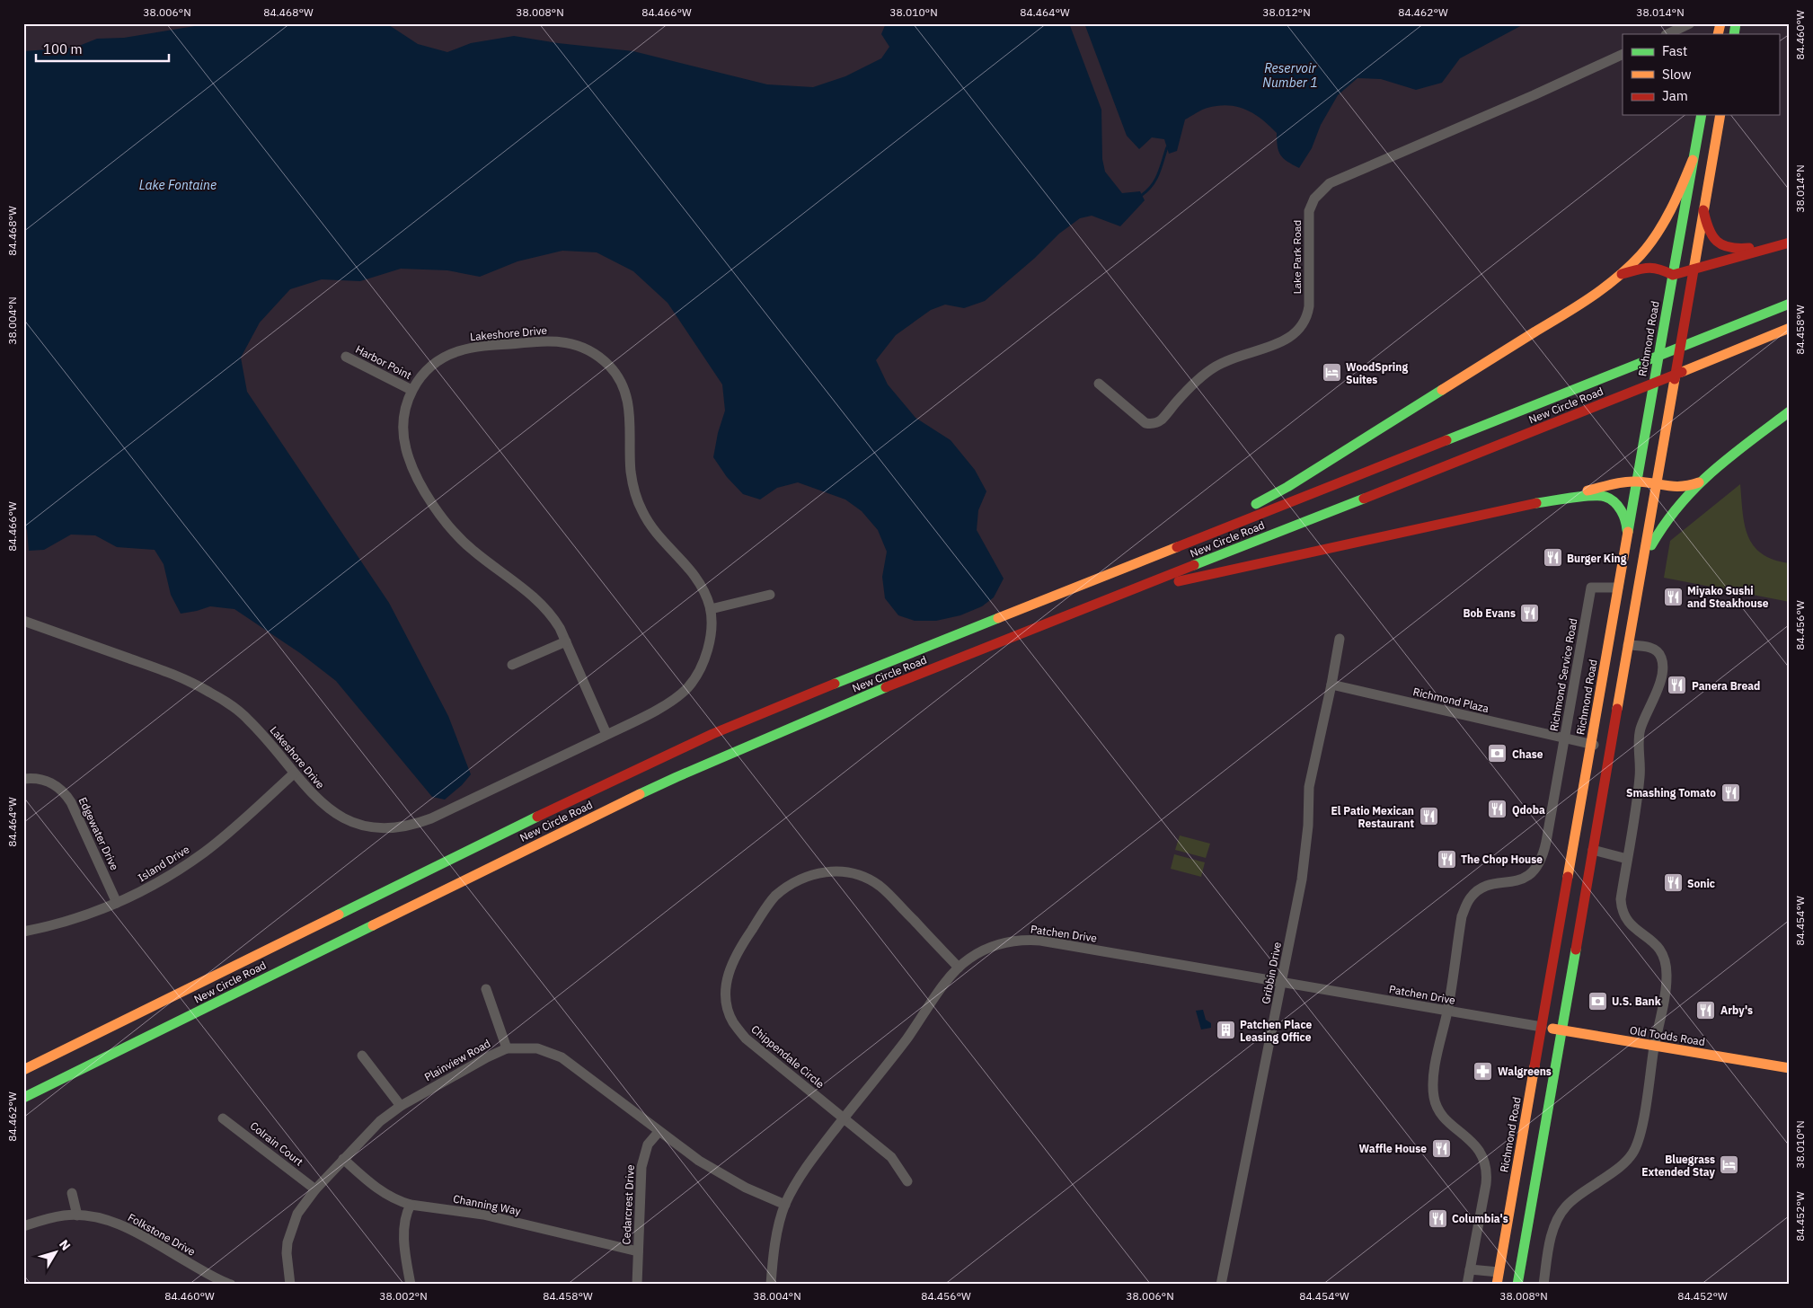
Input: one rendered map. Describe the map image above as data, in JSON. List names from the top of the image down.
{
  "streets": {
    "main road": ["Richmond Road", "New Circle Road", "Old Todds Road"],
    "street": [
      "Lake Park Road",
      "Lakeshore Drive",
      "Harbor Point",
      "Richmond Service Road",
      "Richmond Plaza",
      "Edgewater Drive",
      "Island Drive",
      "Patchen Drive",
      "Gribbin Drive",
      "Chippendale Circle",
      "Plainview Road",
      "Colrain Court",
      "Channing Way",
      "Cedarcrest Drive",
      "Folkstone Drive"
    ]
  },
  "crossings": [
    ["Lakeshore Drive", "Harbor Point"],
    ["Lakeshore Drive", "Island Drive"],
    ["Richmond Road", "Richmond Service Road"],
    ["Richmond Road", "Richmond Plaza"],
    ["Richmond Road", "Patchen Drive"],
    ["Richmond Road", "Old Todds Road"],
    ["Richmond Service Road", "Richmond Plaza"],
    ["Richmond Service Road", "Patchen Drive"],
    ["Richmond Plaza", "Gribbin Drive"],
    ["Edgewater Drive", "Island Drive"],
    ["Patchen Drive", "Gribbin Drive"],
    ["Patchen Drive", "Old Todds Road"],
    ["Patchen Drive", "Chippendale Circle"],
    ["Patchen Drive", "Plainview Road"],
    ["Plainview Road", "Colrain Court"],
    ["Plainview Road", "Channing Way"],
    ["Plainview Road", "Cedarcrest Drive"],
    ["Channing Way", "Cedarcrest Drive"]
  ],
  "water": ["Reservoir Number 1", "Lake Fontaine"],
  "places": {
    "hotel": ["WoodSpring Suites", "Bluegrass Extended Stay"],
    "restaurant": [
      "Burger King",
      "Miyako Sushi and Steakhouse",
      "Bob Evans",
      "Panera Bread",
      "Smashing Tomato",
      "Qdoba",
      "El Patio Mexican Restaurant",
      "The Chop House",
      "Sonic",
      "Arby's",
      "Waffle House",
      "Columbia's"
    ],
    "bank": ["Chase", "U.S. Bank"],
    "building": ["Patchen Place Leasing Office"],
    "pharmacy": ["Walgreens"]
  },
  "legend": ["Fast", "Slow", "Jam"],
  "scale_bar": "100 m",
  "north": "top right",
  "coordinates": [
    "38.006°N",
    "84.468°W",
    "38.008°N",
    "84.466°W",
    "38.010°N",
    "84.464°W",
    "38.012°N",
    "84.462°W",
    "38.014°N",
    "84.460°W",
    "38.004°N",
    "84.458°W",
    "84.456°W",
    "84.454°W",
    "84.452°W",
    "38.002°N"
  ]
}
